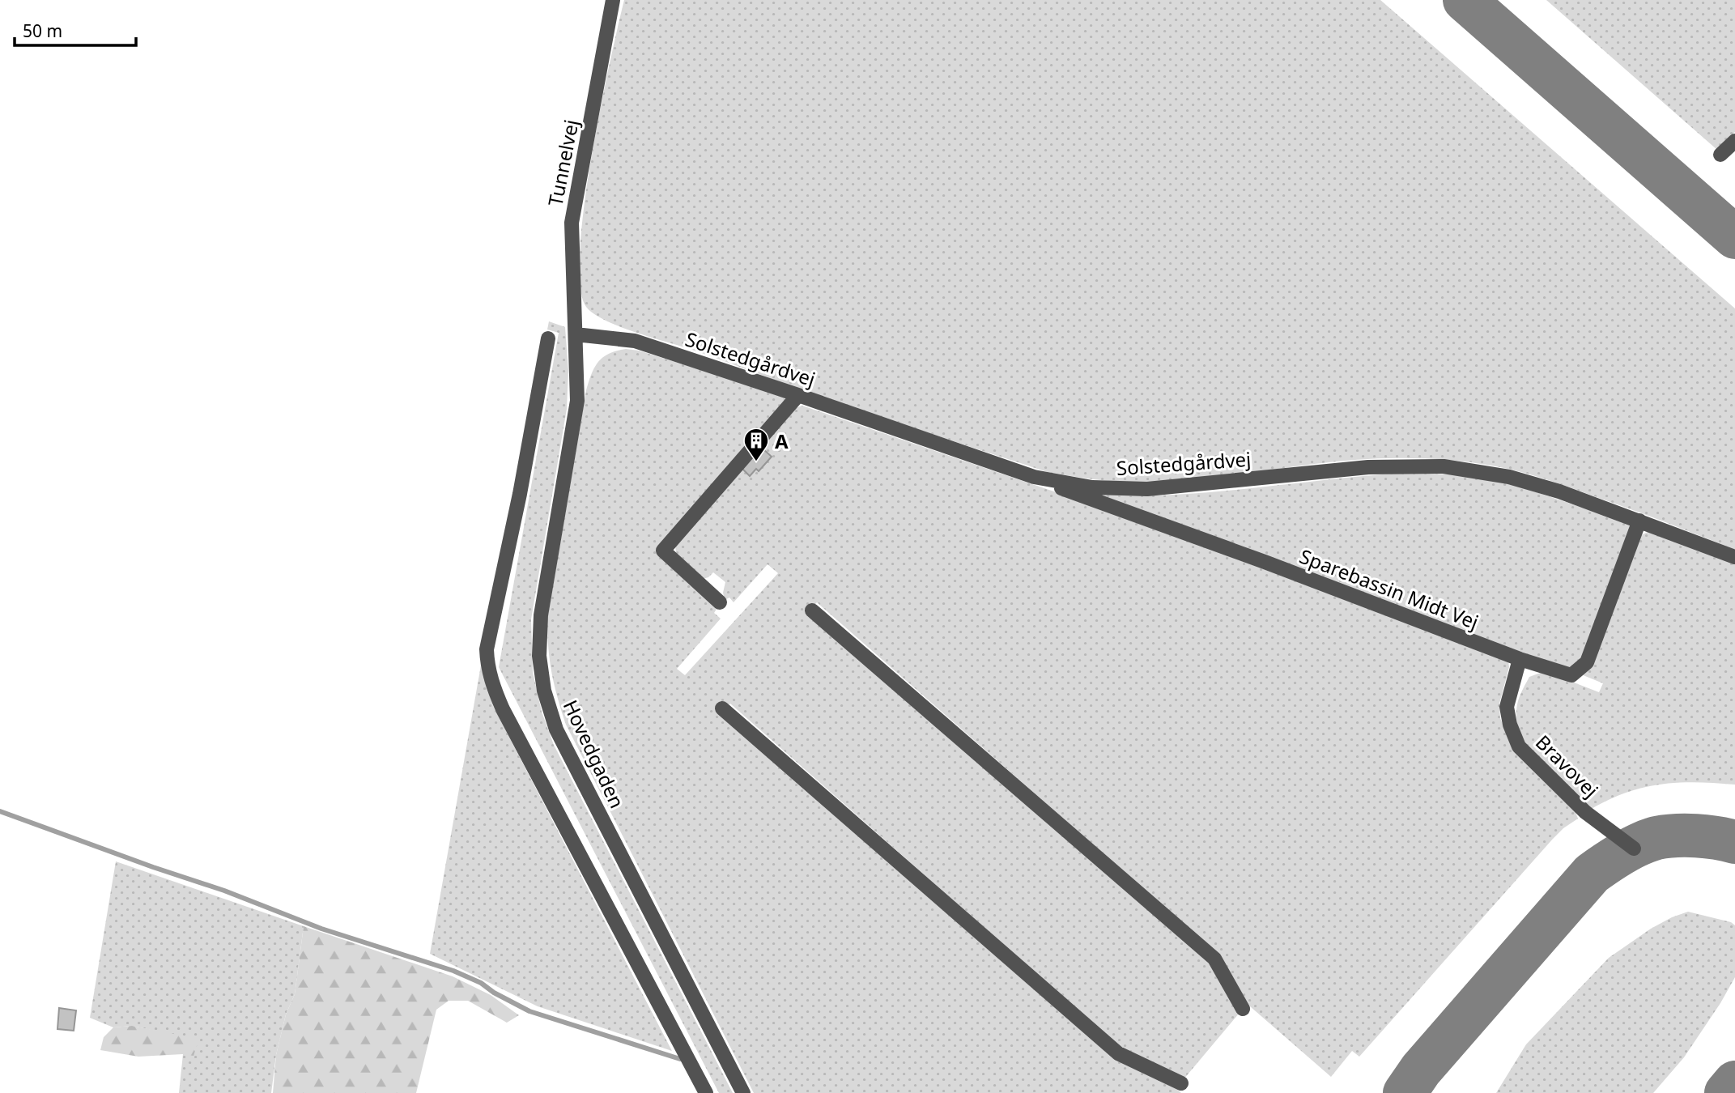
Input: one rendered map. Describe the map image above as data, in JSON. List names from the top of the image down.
{
  "streets": {
    "lane": [
      "Tunnelvej",
      "Solstedgårdvej",
      "Sparebassin Midt Vej",
      "Hovedgaden",
      "Bravovej"
    ]
  },
  "crossings": [
    ["Tunnelvej", "Solstedgårdvej"],
    ["Tunnelvej", "Hovedgaden"],
    ["Solstedgårdvej", "Sparebassin Midt Vej"],
    ["Solstedgårdvej", "Hovedgaden"],
    ["Sparebassin Midt Vej", "Bravovej"]
  ],
  "places": {
    "building": ["A"]
  },
  "scale_bar": "50 m"
}
